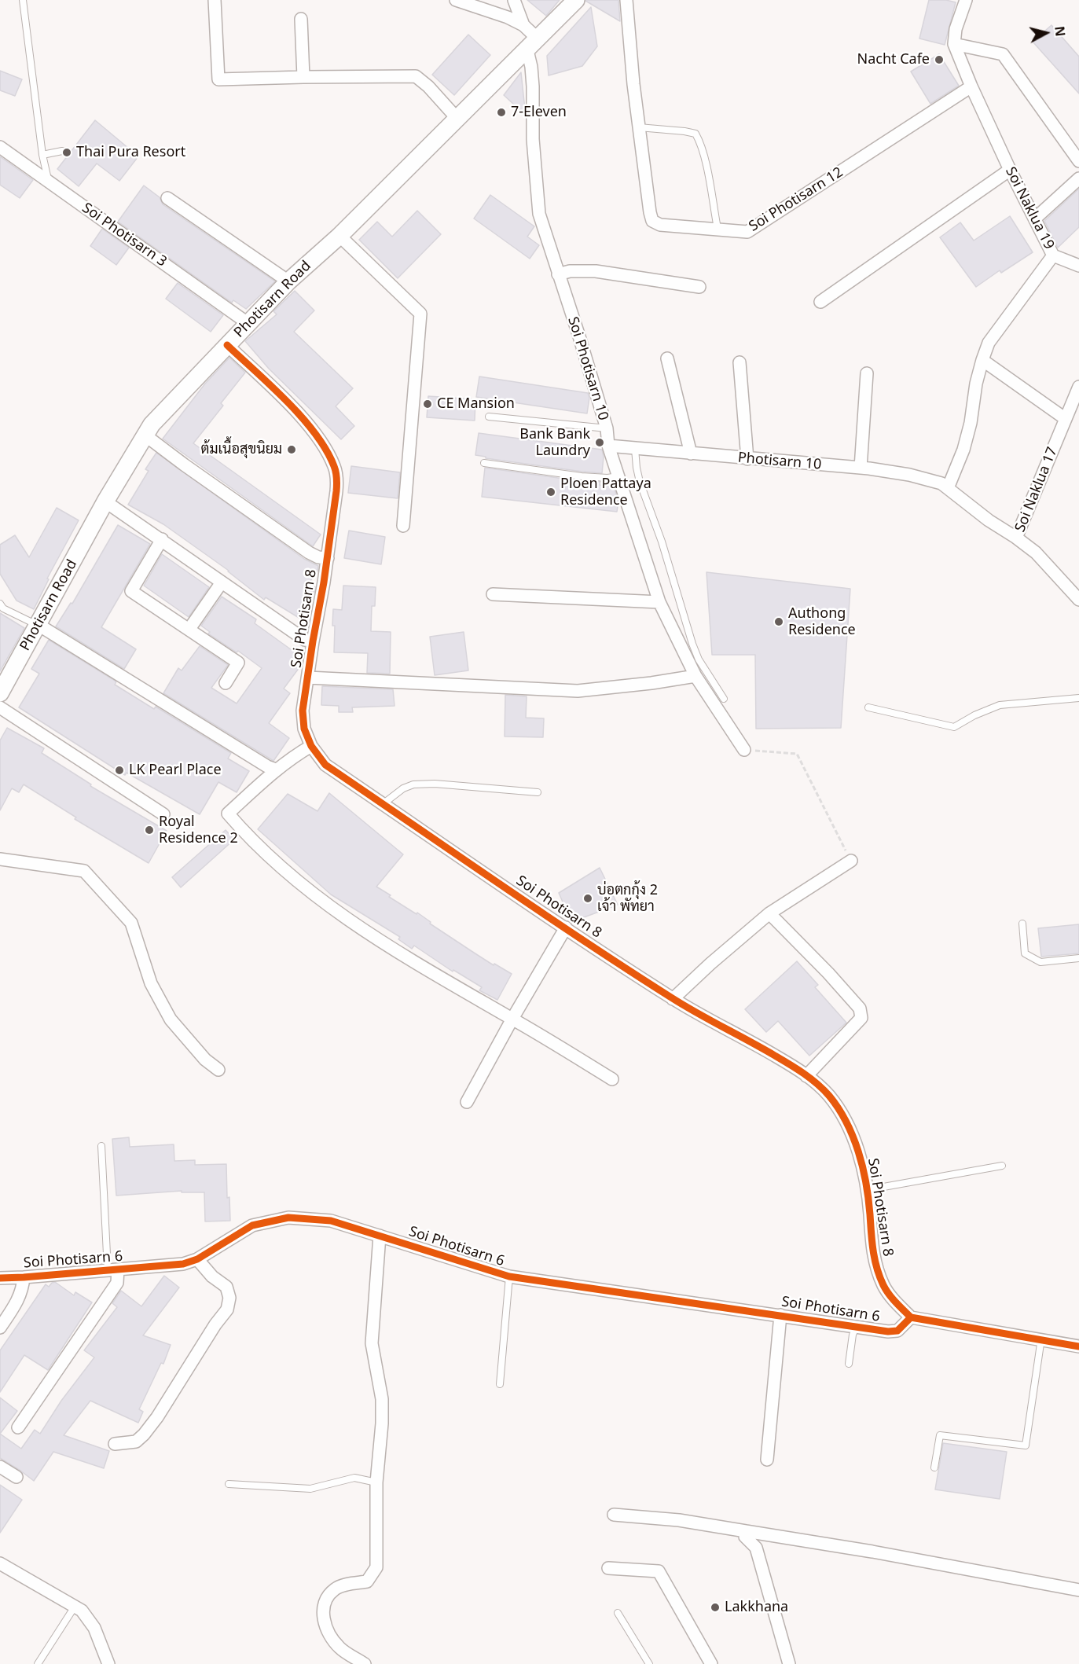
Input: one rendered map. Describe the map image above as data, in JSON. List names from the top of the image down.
{
  "streets": {
    "street": [
      "Soi Photisarn 12",
      "Soi Naklua 19",
      "Soi Photisarn 3",
      "Photisarn Road",
      "Soi Photisarn 10",
      "Photisarn 10",
      "Soi Naklua 17",
      "Soi Photisarn 8",
      "Soi Photisarn 6"
    ]
  },
  "crossings": [
    ["Soi Photisarn 12", "Soi Naklua 19"],
    ["Soi Naklua 19", "Photisarn 10"],
    ["Soi Photisarn 3", "Photisarn Road"],
    ["Photisarn Road", "Soi Photisarn 10"],
    ["Photisarn Road", "Soi Photisarn 8"],
    ["Soi Photisarn 10", "Photisarn 10"],
    ["Photisarn 10", "Soi Naklua 17"],
    ["Soi Photisarn 8", "Soi Photisarn 6"]
  ],
  "places": [
    "Nacht Cafe",
    "7-Eleven",
    "Thai Pura Resort",
    "CE Mansion",
    "Bank Bank Laundry",
    "ต้มเนื้อสุขนิยม",
    "Ploen Pattaya Residence",
    "Authong Residence",
    "LK Pearl Place",
    "Royal Residence 2",
    "บ่อตกกุ้ง 2 เจ้า พัทยา",
    "Lakkhana"
  ],
  "north": "right"
}
